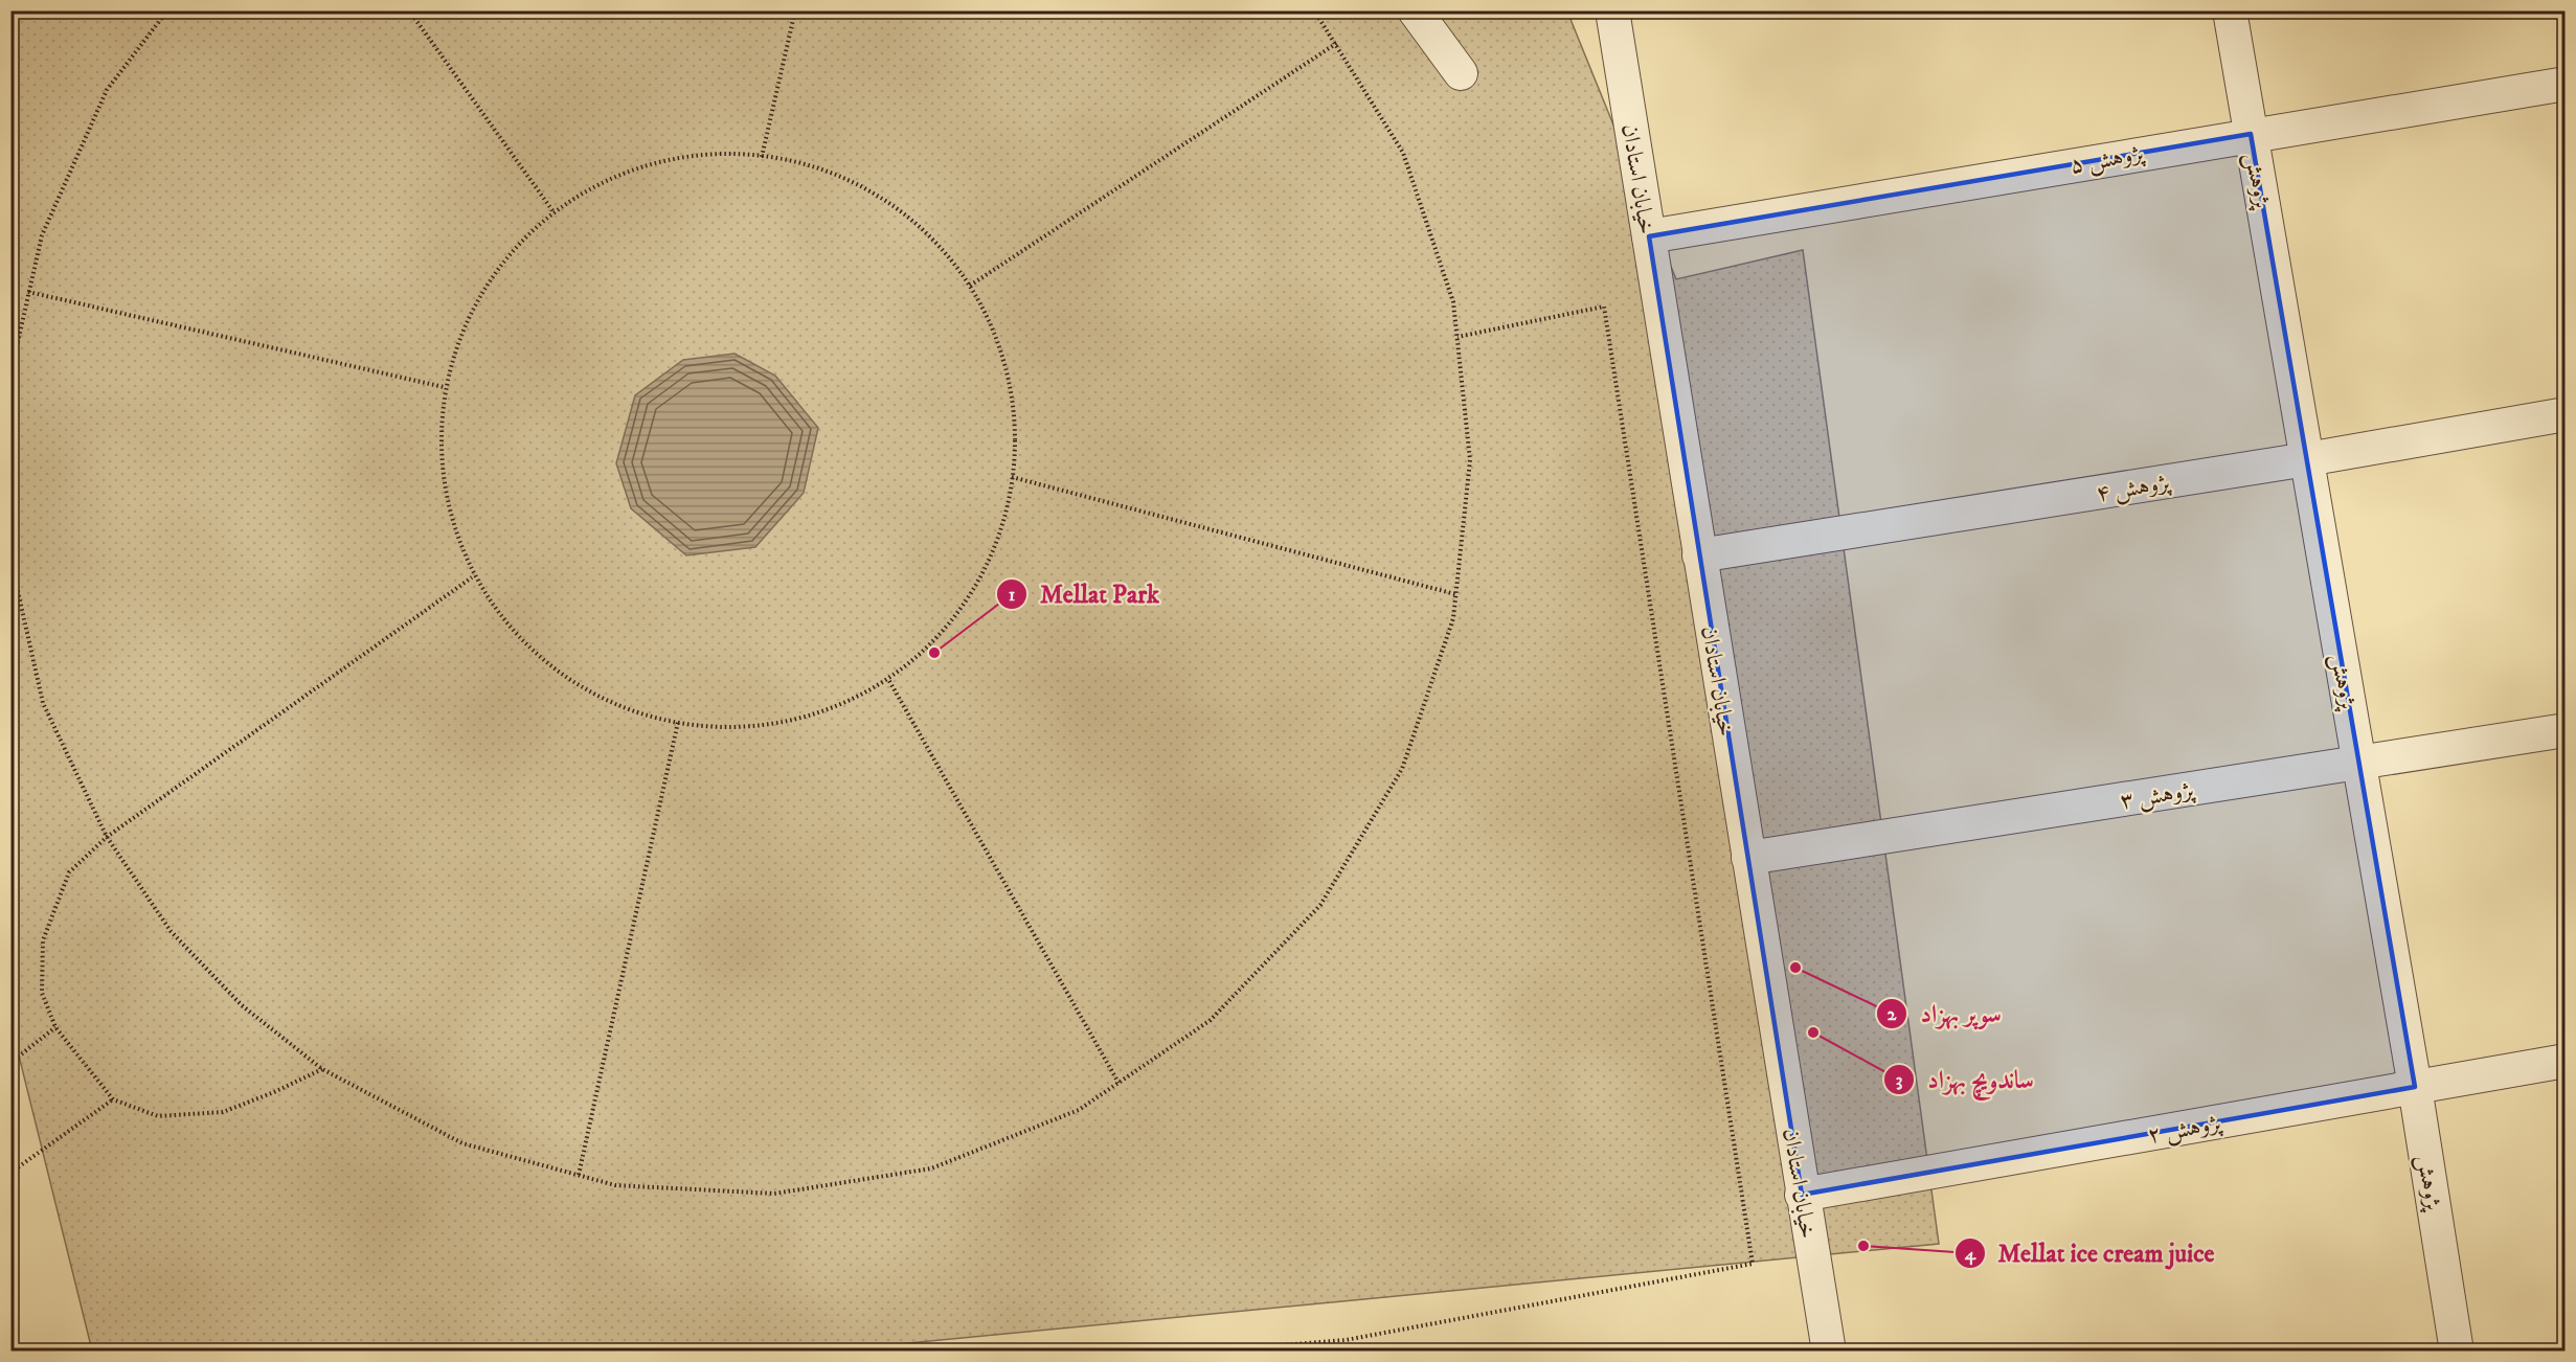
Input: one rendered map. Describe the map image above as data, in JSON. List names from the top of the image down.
{
  "streets": {
    "street": [
      "پژوهش ۵",
      "خیابان استادان",
      "پژوهش",
      "پژوهش ۴",
      "پژوهش ۳",
      "پژوهش ۲"
    ]
  },
  "crossings": [
    ["پژوهش ۵", "خیابان استادان"],
    ["پژوهش ۵", "پژوهش"],
    ["خیابان استادان", "پژوهش ۴"],
    ["خیابان استادان", "پژوهش ۳"],
    ["خیابان استادان", "پژوهش ۲"],
    ["پژوهش", "پژوهش ۴"],
    ["پژوهش", "پژوهش ۳"],
    ["پژوهش", "پژوهش ۲"]
  ],
  "places": [
    "Mellat Park",
    "سوپر بهزاد",
    "ساندویچ بهزاد",
    "Mellat ice cream juice"
  ]
}
